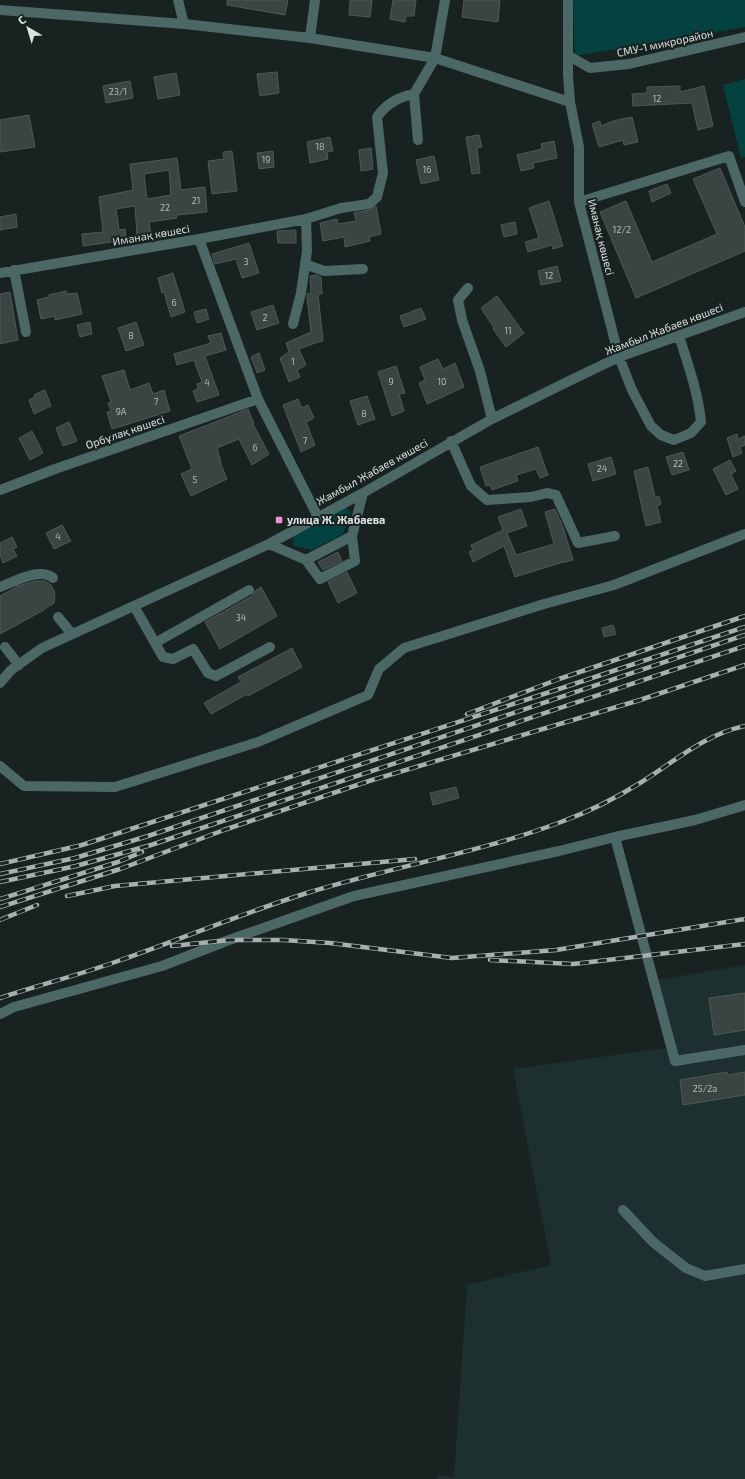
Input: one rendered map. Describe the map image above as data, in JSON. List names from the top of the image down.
{
  "streets": {
    "street": [
      "СМУ-1 микрорайон",
      "Иманақ көшесі",
      "Жамбыл Жабаев көшесі",
      "Орбұлақ көшесі"
    ]
  },
  "crossings": [
    ["СМУ-1 микрорайон", "Иманақ көшесі"],
    ["Иманақ көшесі", "Жамбыл Жабаев көшесі"]
  ],
  "places": {
    "transit": ["улица Ж. Жабаева"]
  },
  "house_numbers": [
    "23/1",
    "12",
    "18",
    "19",
    "16",
    "21",
    "22",
    "12/2",
    "3",
    "12",
    "6",
    "2",
    "11",
    "8",
    "1",
    "9",
    "10",
    "4",
    "7",
    "9А",
    "8",
    "7",
    "6",
    "22",
    "24",
    "5",
    "4",
    "34",
    "25/2а"
  ],
  "north": "top left"
}
